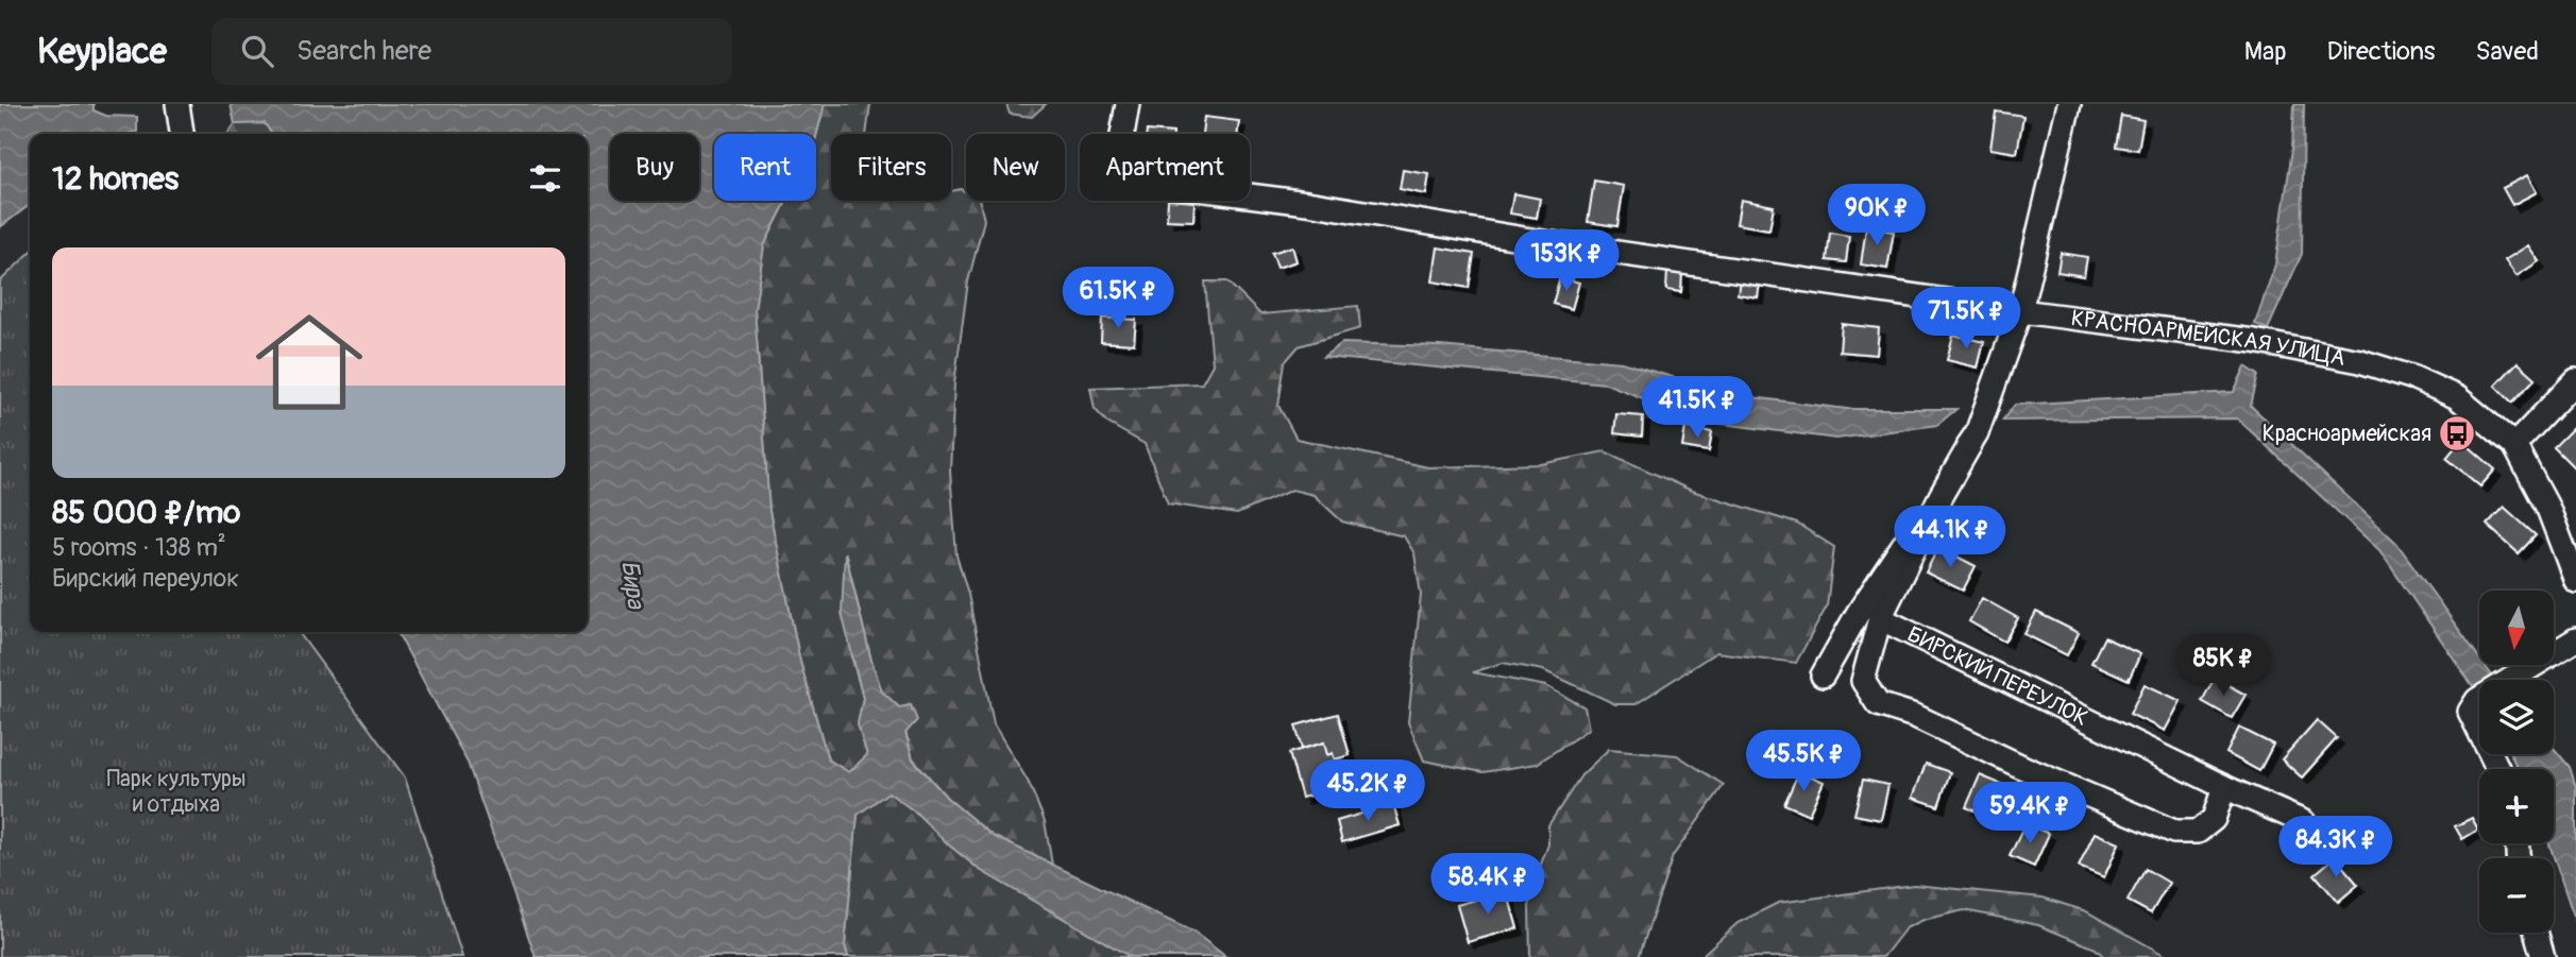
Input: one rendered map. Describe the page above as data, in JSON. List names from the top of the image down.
{
  "streets": {
    "street": ["КРАСНОАРМЕЙСКАЯ УЛИЦА", "БИРСКИЙ ПЕРЕУЛОК"]
  },
  "water": ["Бира"],
  "parks": ["Парк культуры и отдыха"],
  "places": {
    "bus stop": ["Красноармейская"]
  },
  "north": "bottom",
  "page": {
    "header": "Keyplace",
    "search": "Search here",
    "nav": ["Map", "Directions", "Saved"],
    "chip": [
      "Buy",
      "Rent",
      "Filters",
      "New",
      "Apartment"
    ],
    "heading": "12 homes",
    "price": [
      "90K ₽",
      "153K ₽",
      "61.5K ₽",
      "71.5K ₽",
      "41.5K ₽",
      "44.1K ₽",
      "85K ₽",
      "45.5K ₽",
      "45.2K ₽",
      "59.4K ₽",
      "84.3K ₽",
      "58.4K ₽"
    ],
    "list": [
      {
        "name": "85 000 ₽/mo",
        "note": "5 rooms · 138 m² · Бирский переулок"
      }
    ],
    "map_buttons": ["+", "−"]
  }
}
